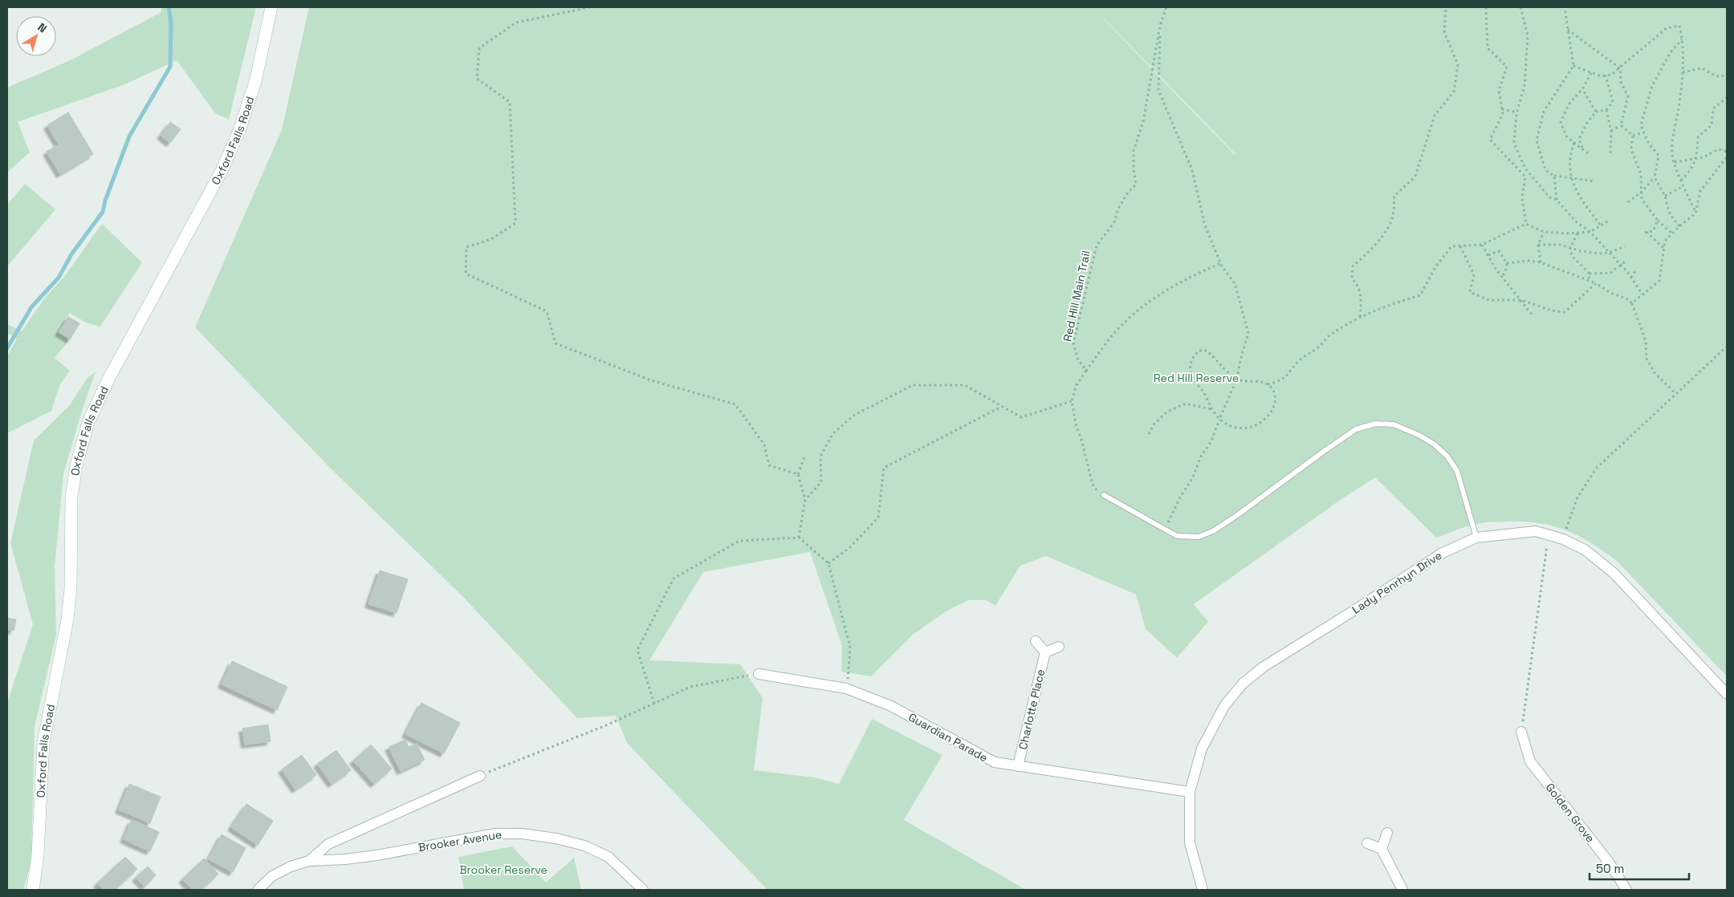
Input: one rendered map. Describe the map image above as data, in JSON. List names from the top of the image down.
{
  "streets": {
    "street": [
      "Oxford Falls Road",
      "Lady Penrhyn Drive",
      "Charlotte Place",
      "Guardian Parade",
      "Golden Grove",
      "Brooker Avenue"
    ],
    "path": ["Red Hill Main Trail"]
  },
  "crossings": [
    ["Lady Penrhyn Drive", "Guardian Parade"],
    ["Charlotte Place", "Guardian Parade"]
  ],
  "parks": ["Red Hill Reserve", "Brooker Reserve"],
  "scale_bar": "50 m",
  "north": "top right"
}
